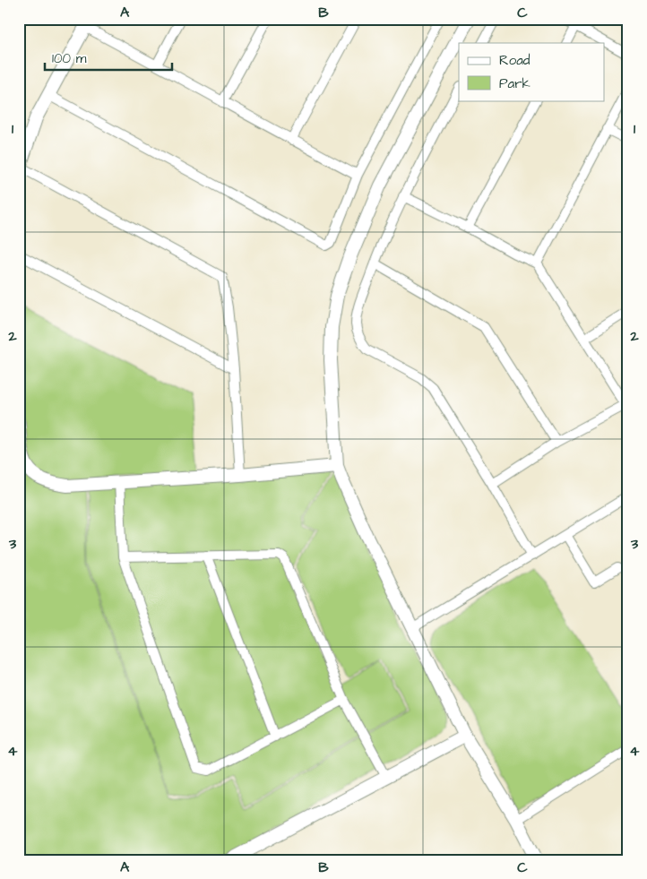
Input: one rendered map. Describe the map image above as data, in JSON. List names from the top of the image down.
{
  "legend": ["Road", "Park"],
  "scale_bar": "100 m",
  "grid": {
    "columns": ["A", "B", "C"],
    "rows": [
      "1",
      "2",
      "3",
      "4"
    ]
  }
}
